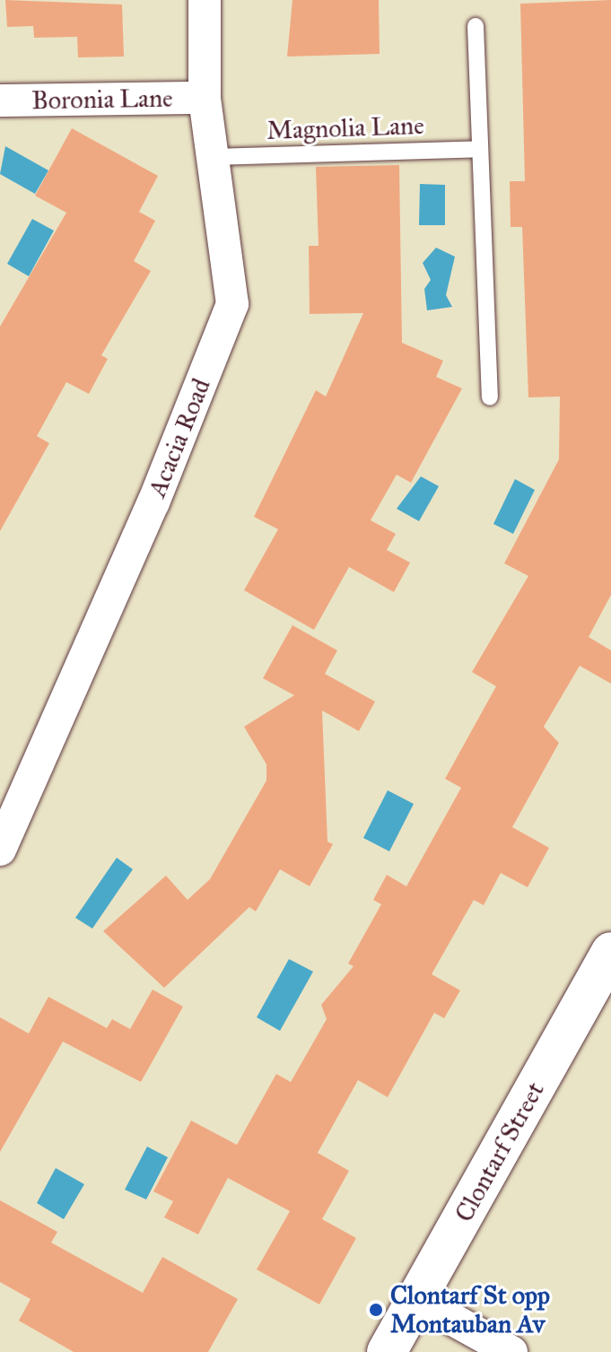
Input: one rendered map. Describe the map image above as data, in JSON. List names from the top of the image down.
{
  "streets": {
    "main road": ["Clontarf Street"],
    "street": ["Boronia Lane", "Acacia Road"],
    "lane": ["Magnolia Lane"]
  },
  "crossings": [
    ["Boronia Lane", "Acacia Road"],
    ["Magnolia Lane", "Acacia Road"]
  ],
  "places": ["Clontarf St opp Montauban Av"]
}
